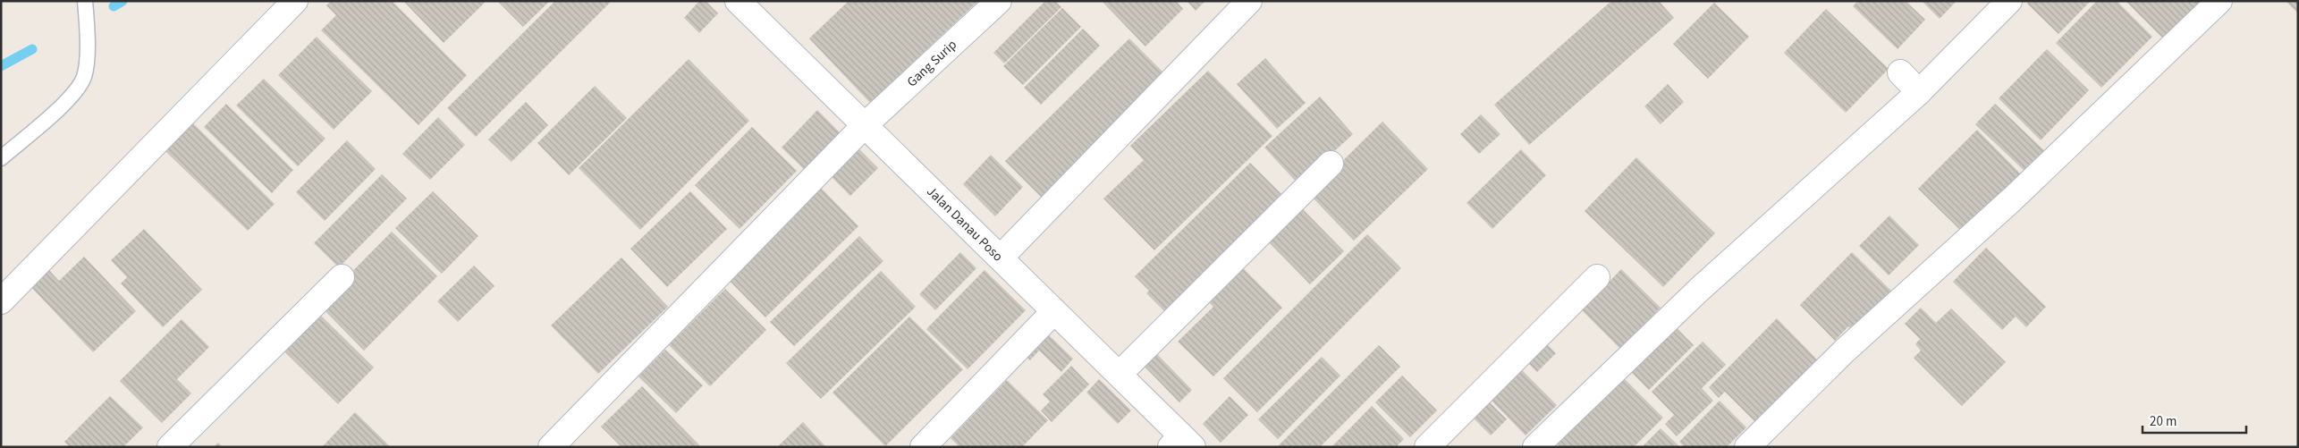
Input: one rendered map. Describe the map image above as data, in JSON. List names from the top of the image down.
{
  "streets": {
    "street": ["Gang Surip", "Jalan Danau Poso"]
  },
  "crossings": [
    ["Gang Surip", "Jalan Danau Poso"]
  ],
  "scale_bar": "20 m"
}
